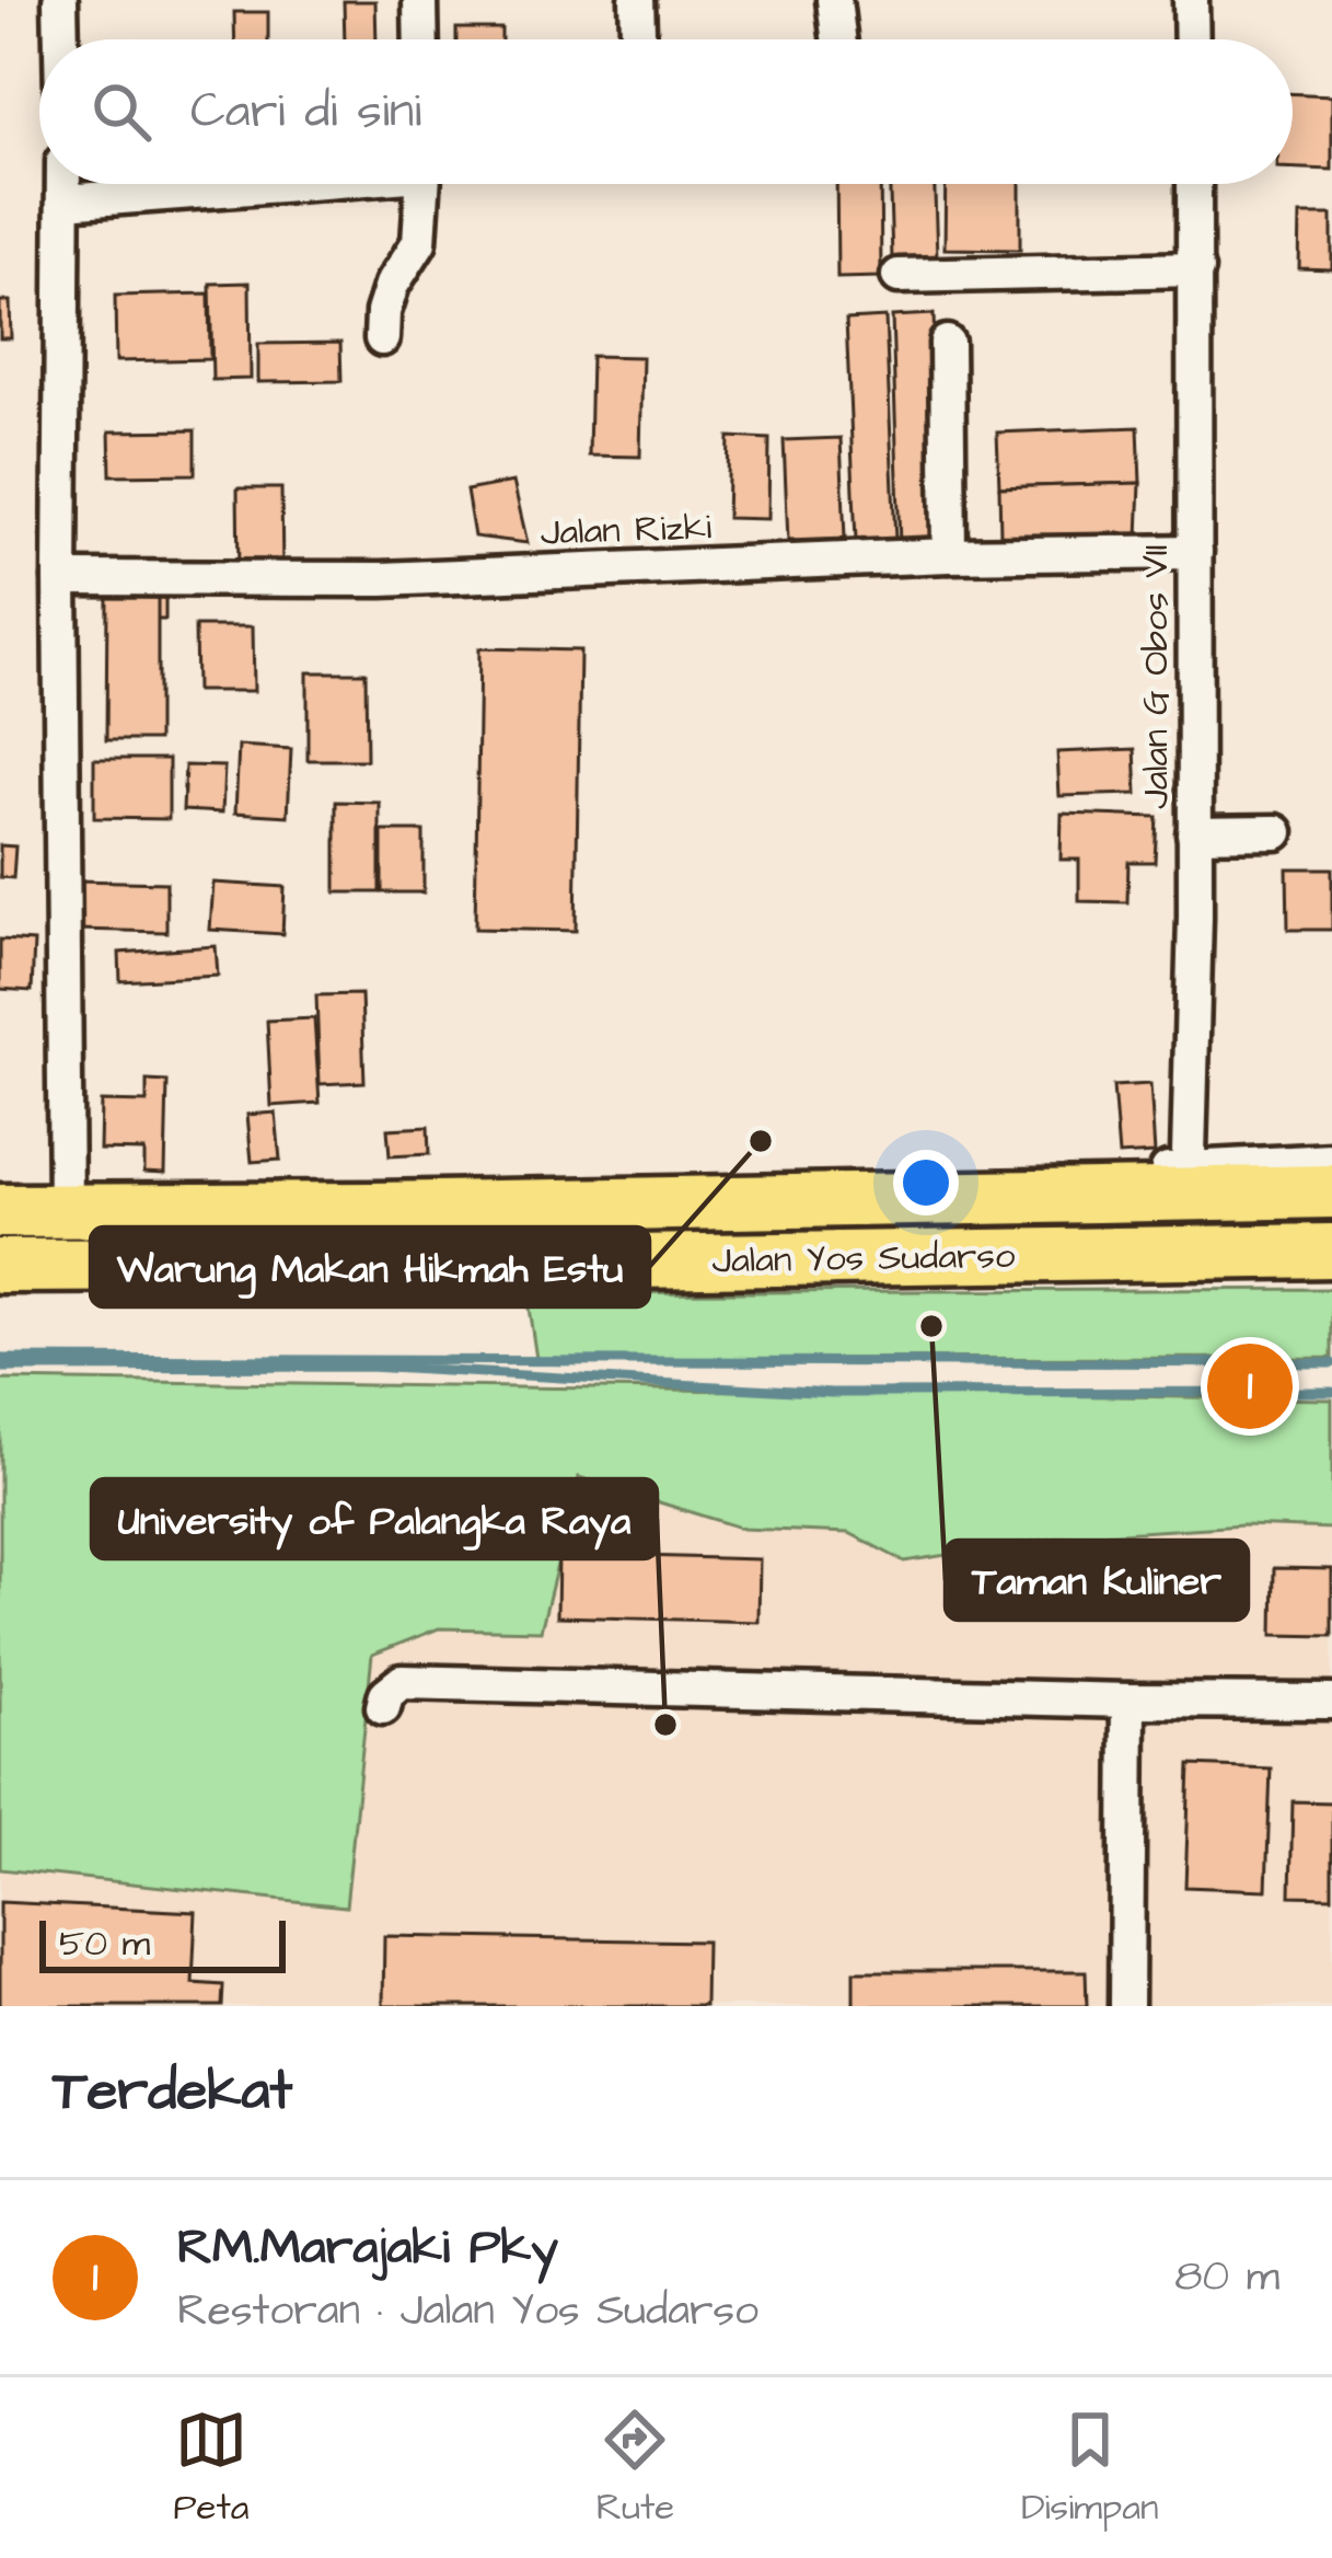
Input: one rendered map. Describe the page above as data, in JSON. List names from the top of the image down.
{
  "streets": {
    "main road": ["Jalan Yos Sudarso"],
    "street": ["Jalan Rizki", "Jalan G Obos VII"]
  },
  "crossings": [
    ["Jalan Rizki", "Jalan G Obos VII"],
    ["Jalan G Obos VII", "Jalan Yos Sudarso"]
  ],
  "places": ["Warung Makan Hikmah Estu", "Taman Kuliner", "University of Palangka Raya"],
  "scale_bar": "50 m",
  "page": {
    "search": "Cari di sini",
    "pins": "1",
    "scale": "50 m",
    "heading": "Terdekat",
    "list": [
      {
        "mark": "1",
        "name": "RM.Marajaki Pky",
        "note": "Restoran · Jalan Yos Sudarso",
        "value": "80 m"
      }
    ],
    "nav": ["Peta", "Rute", "Disimpan"]
  }
}
